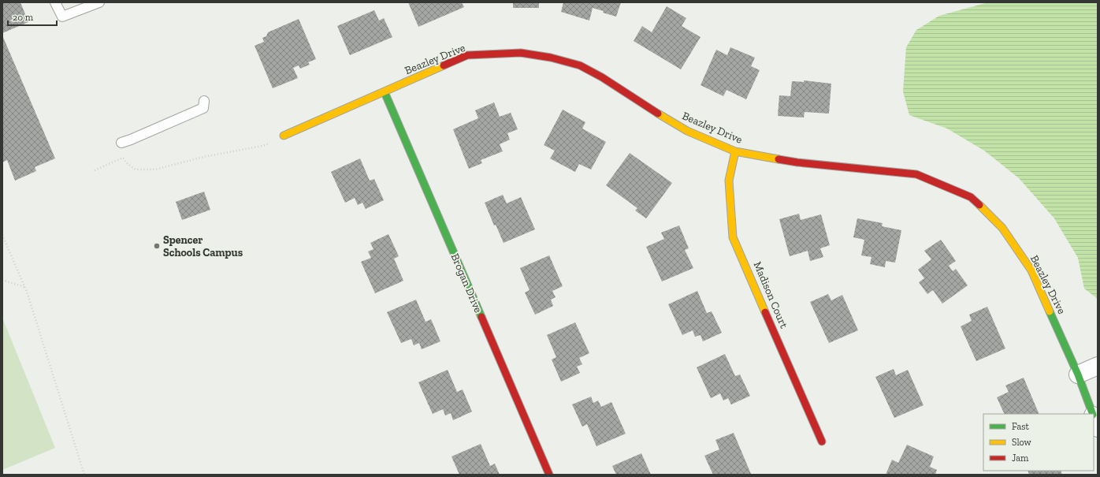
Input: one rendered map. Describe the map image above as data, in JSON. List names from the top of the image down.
{
  "streets": {
    "street": ["Beazley Drive", "Brogan Drive", "Madison Court"]
  },
  "crossings": [
    ["Beazley Drive", "Brogan Drive"],
    ["Beazley Drive", "Madison Court"]
  ],
  "places": ["Spencer Schools Campus"],
  "legend": ["Fast", "Slow", "Jam"],
  "scale_bar": "20 m"
}
